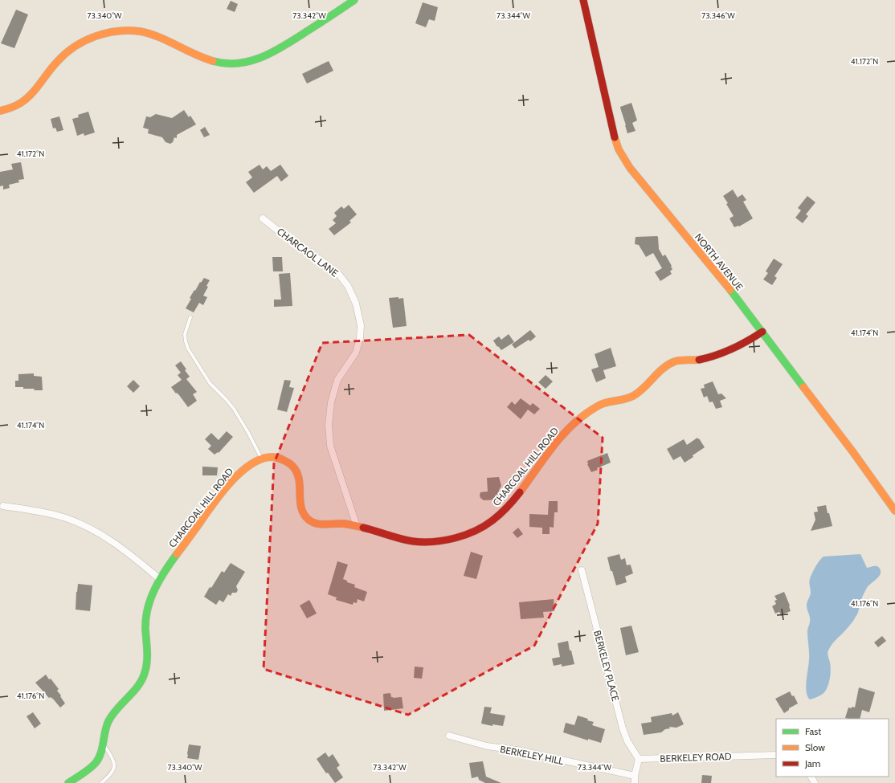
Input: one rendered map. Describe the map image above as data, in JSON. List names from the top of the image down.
{
  "streets": {
    "street": [
      "CHARCAOL LANE",
      "NORTH AVENUE",
      "CHARCOAL HILL ROAD",
      "BERKELEY PLACE",
      "BERKELEY HILL",
      "BERKELEY ROAD"
    ]
  },
  "crossings": [
    ["CHARCAOL LANE", "CHARCOAL HILL ROAD"],
    ["NORTH AVENUE", "CHARCOAL HILL ROAD"],
    ["BERKELEY PLACE", "BERKELEY ROAD"]
  ],
  "legend": ["Fast", "Slow", "Jam"],
  "coordinates": [
    "73.340°W",
    "73.342°W",
    "73.344°W",
    "73.346°W",
    "41.172°N",
    "41.174°N",
    "41.176°N"
  ]
}
